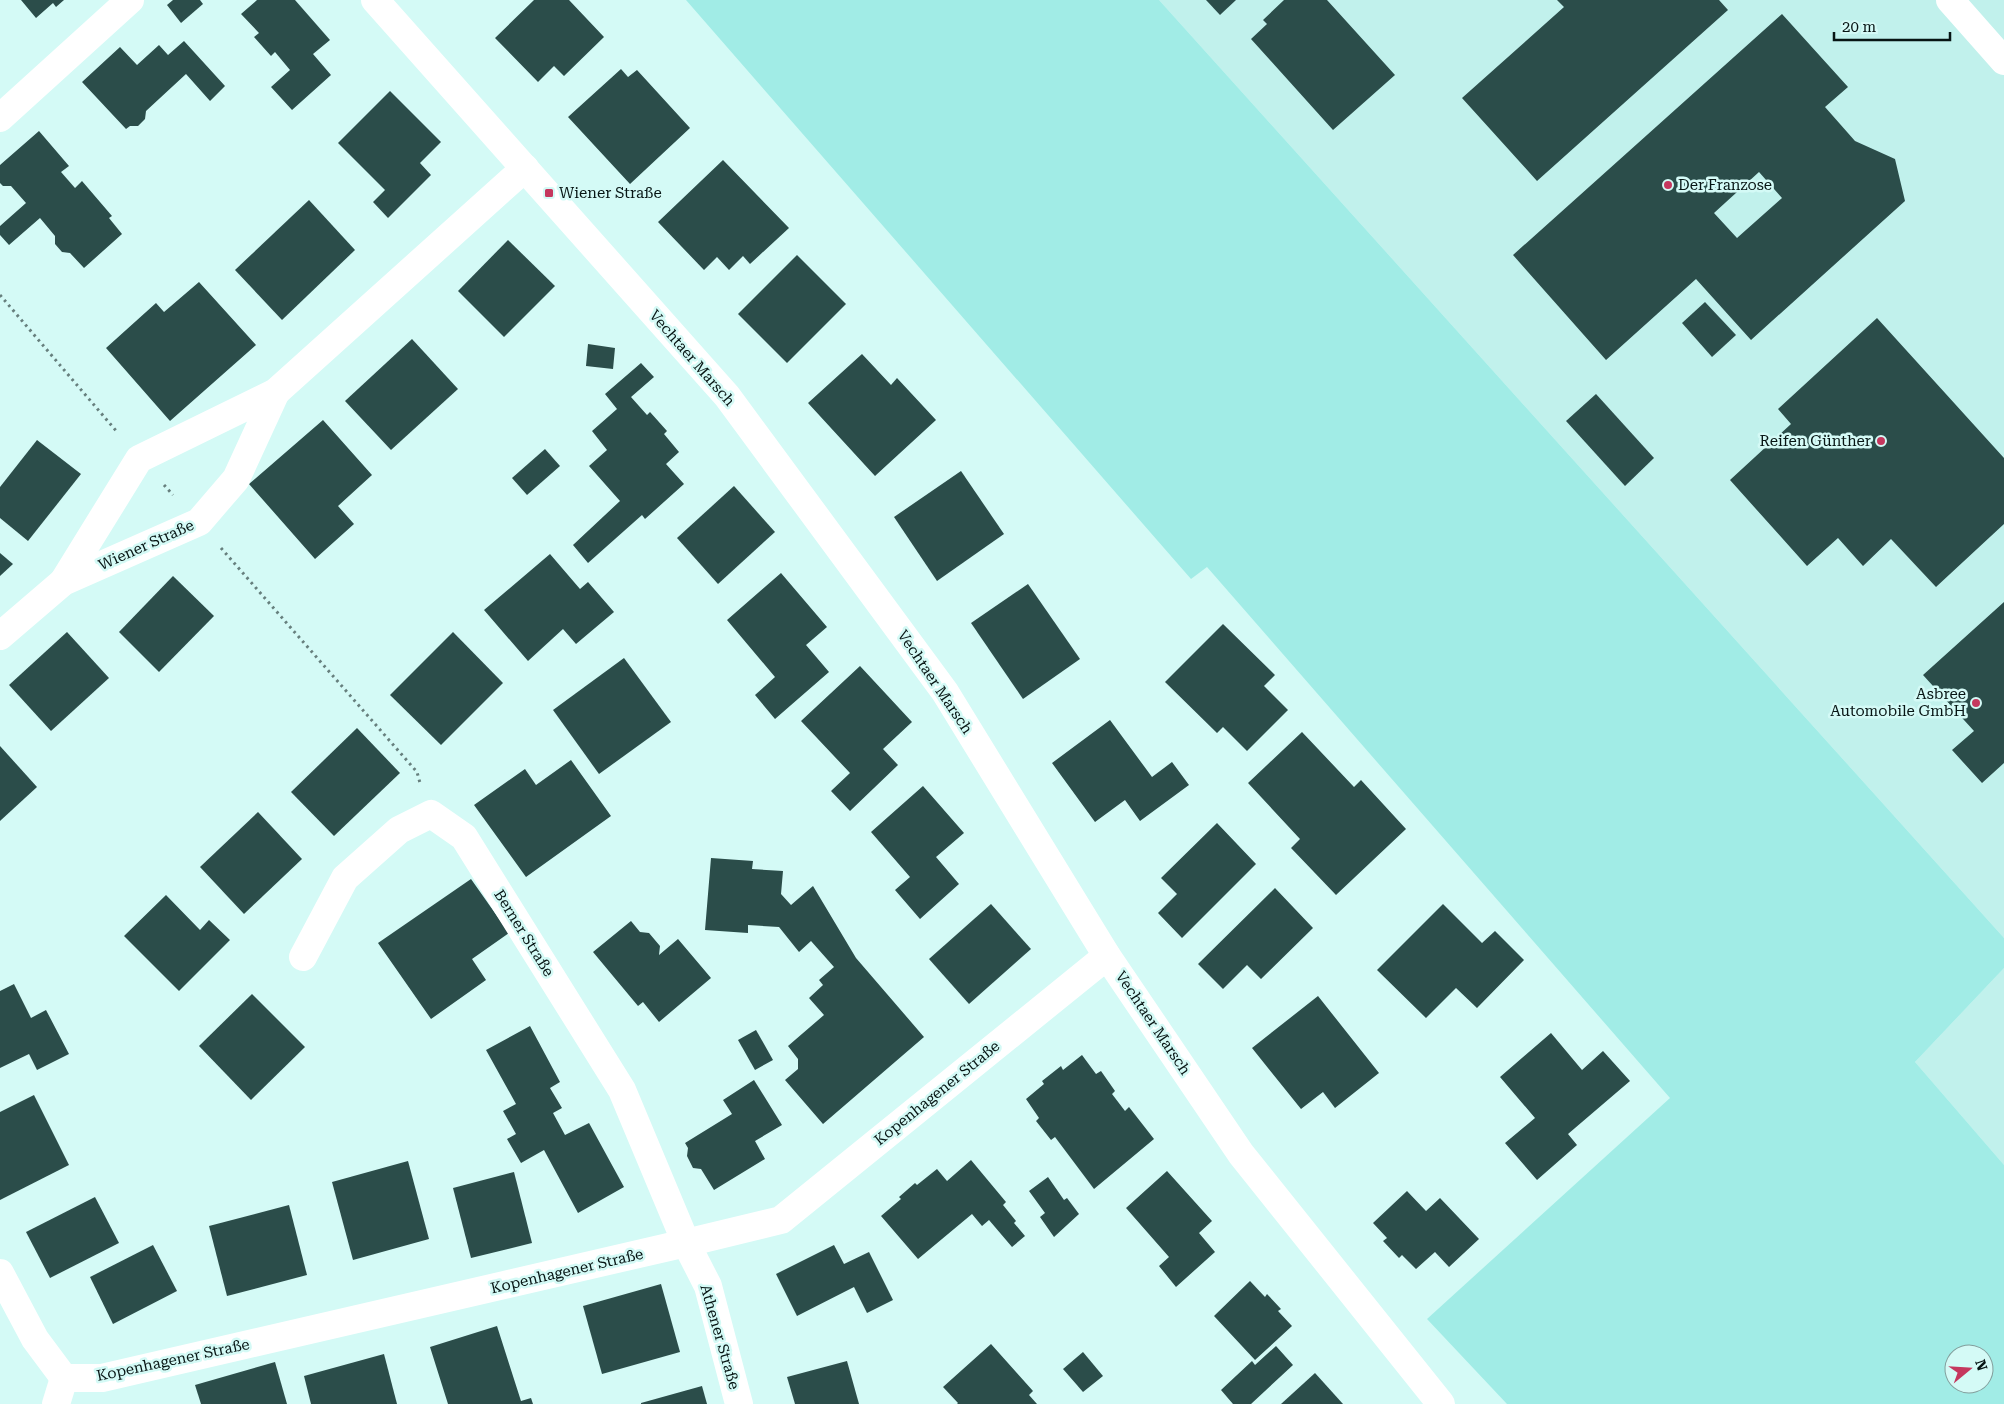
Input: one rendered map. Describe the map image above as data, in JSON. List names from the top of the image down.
{
  "streets": {
    "street": [
      "Vechtaer Marsch",
      "Wiener Straße",
      "Berner Straße",
      "Kopenhagener Straße",
      "Athener Straße"
    ]
  },
  "crossings": [
    ["Vechtaer Marsch", "Wiener Straße"],
    ["Vechtaer Marsch", "Kopenhagener Straße"],
    ["Berner Straße", "Kopenhagener Straße"],
    ["Berner Straße", "Athener Straße"],
    ["Kopenhagener Straße", "Athener Straße"]
  ],
  "places": {
    "other": ["Der Franzose", "Reifen Günther", "Asbree Automobile GmbH"],
    "transit": ["Wiener Straße"]
  },
  "scale_bar": "20 m",
  "north": "right"
}
